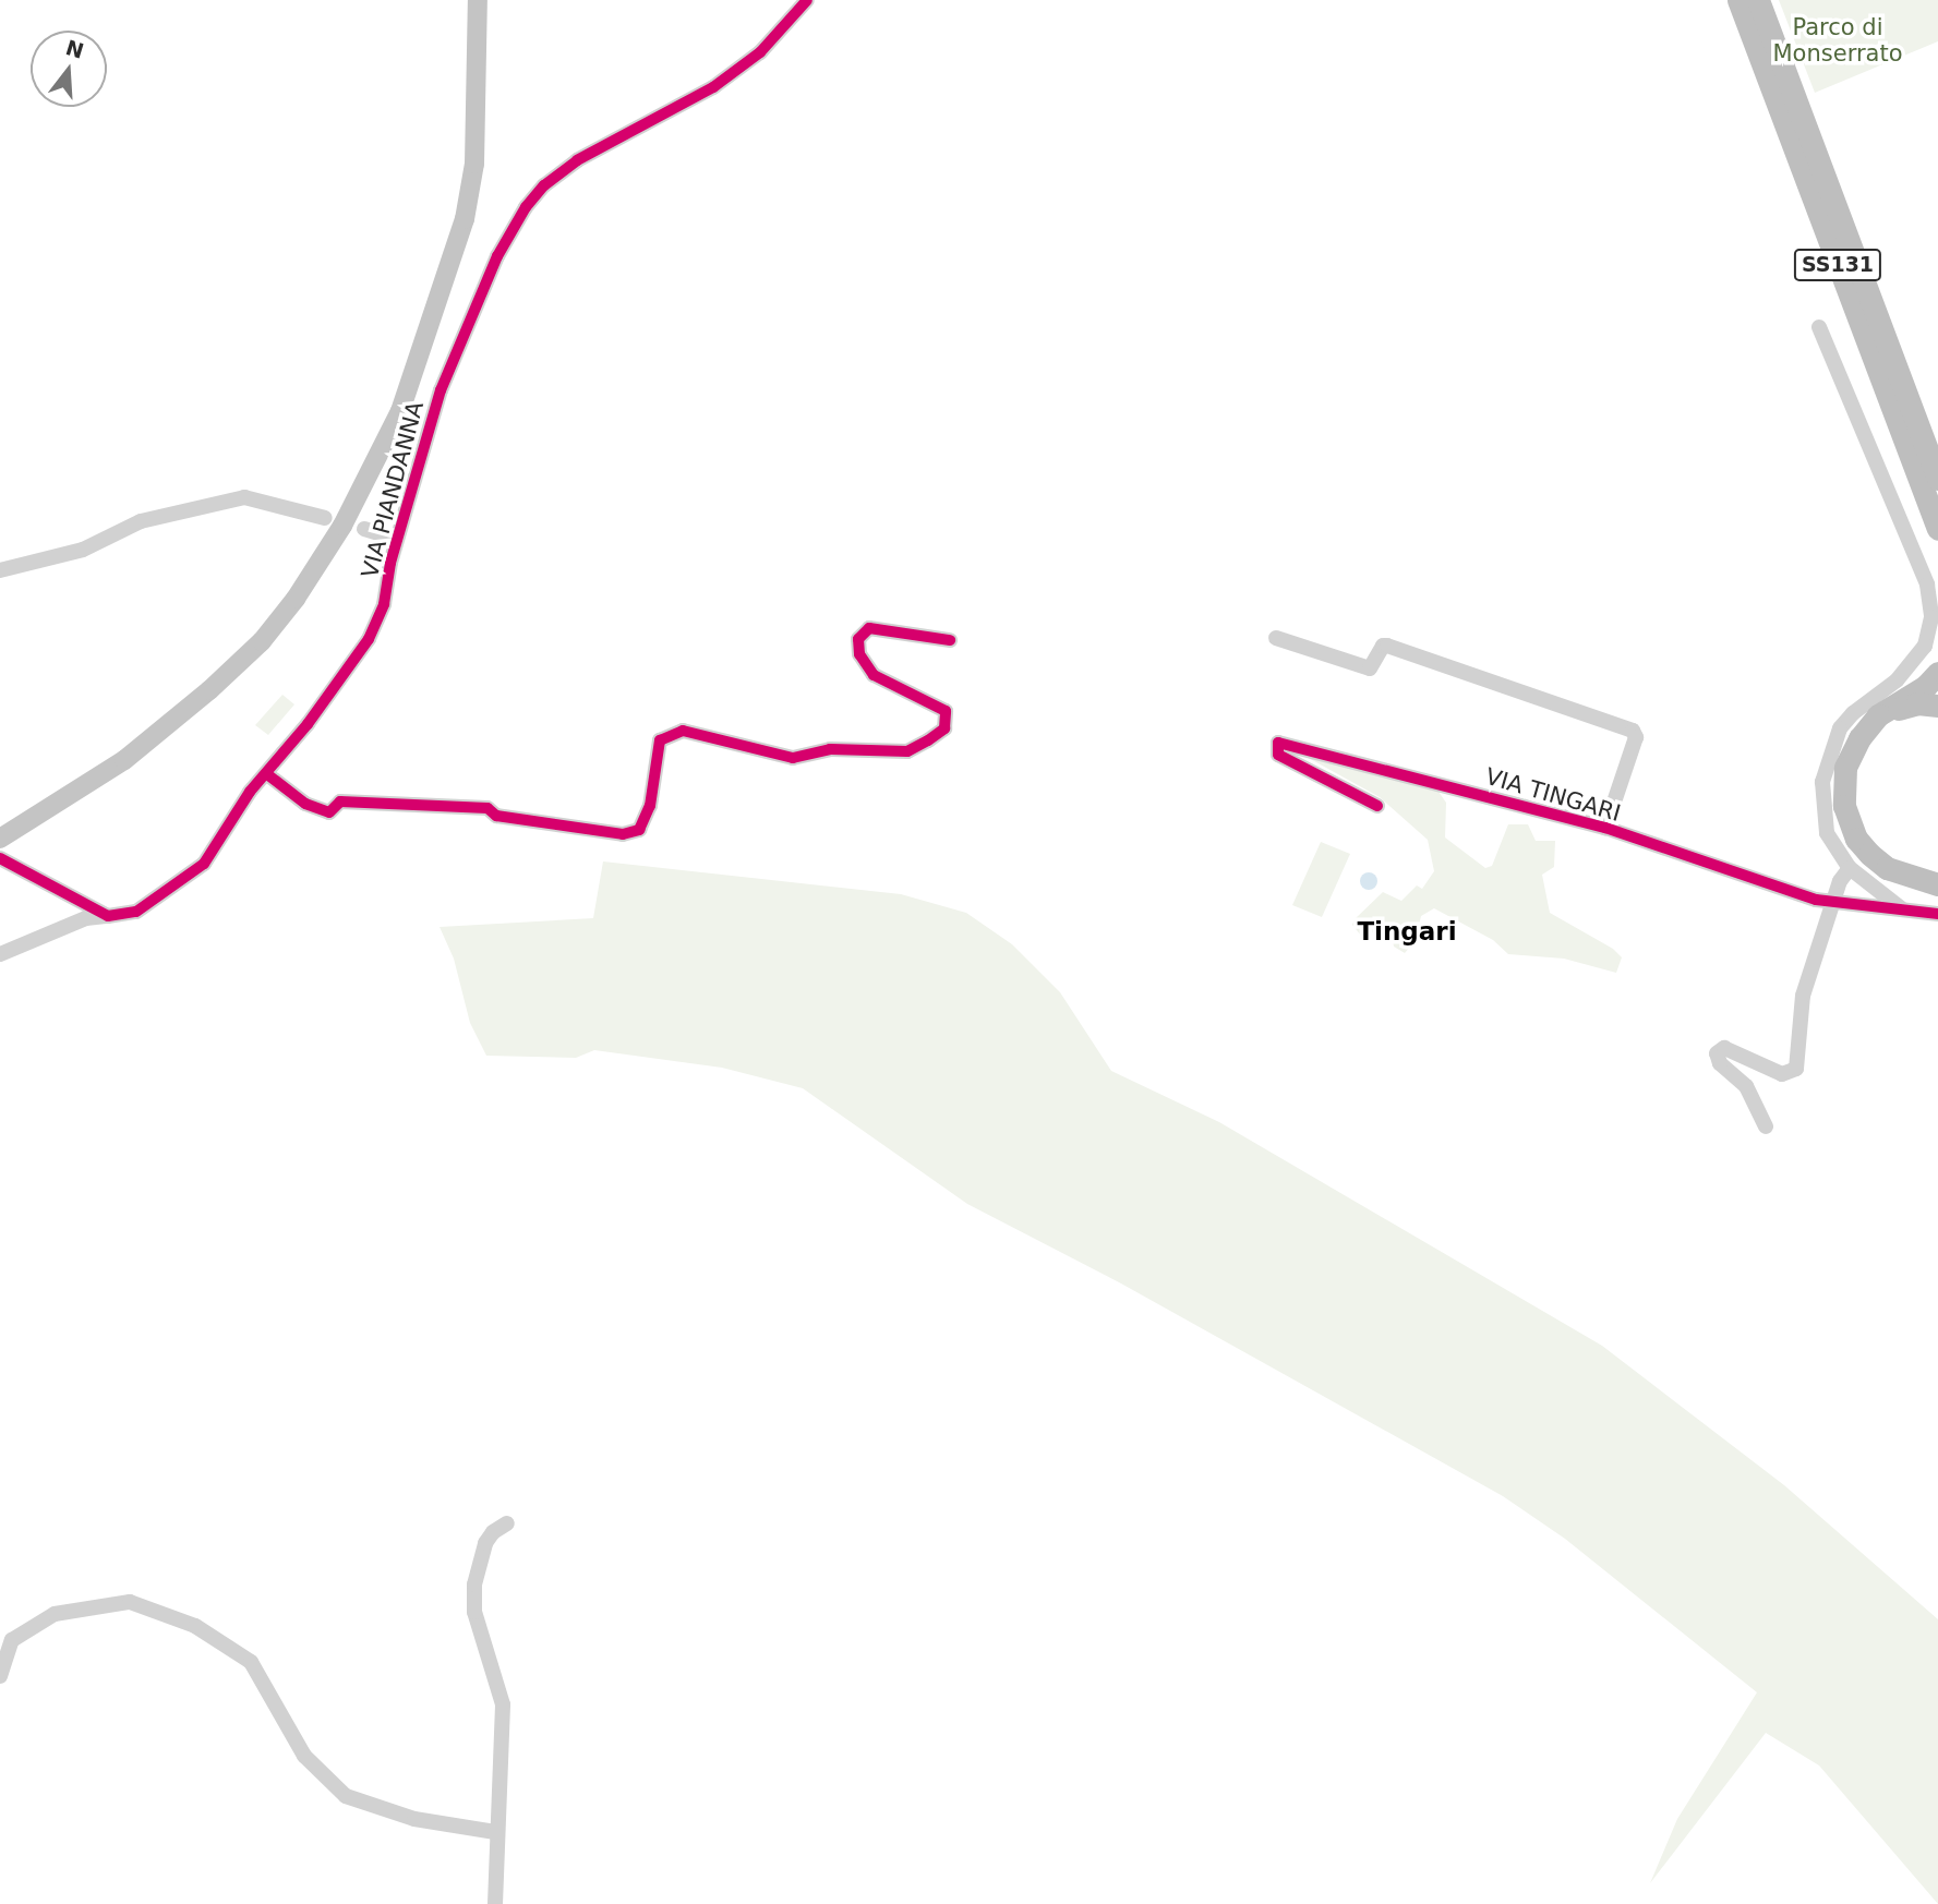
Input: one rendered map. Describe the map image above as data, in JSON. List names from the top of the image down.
{
  "streets": {
    "highway": ["SS131"],
    "street": ["VIA PIANDANNA", "VIA TINGARI"]
  },
  "districts": ["Tingari"],
  "parks": ["Parco di Monserrato"],
  "north": "top"
}
